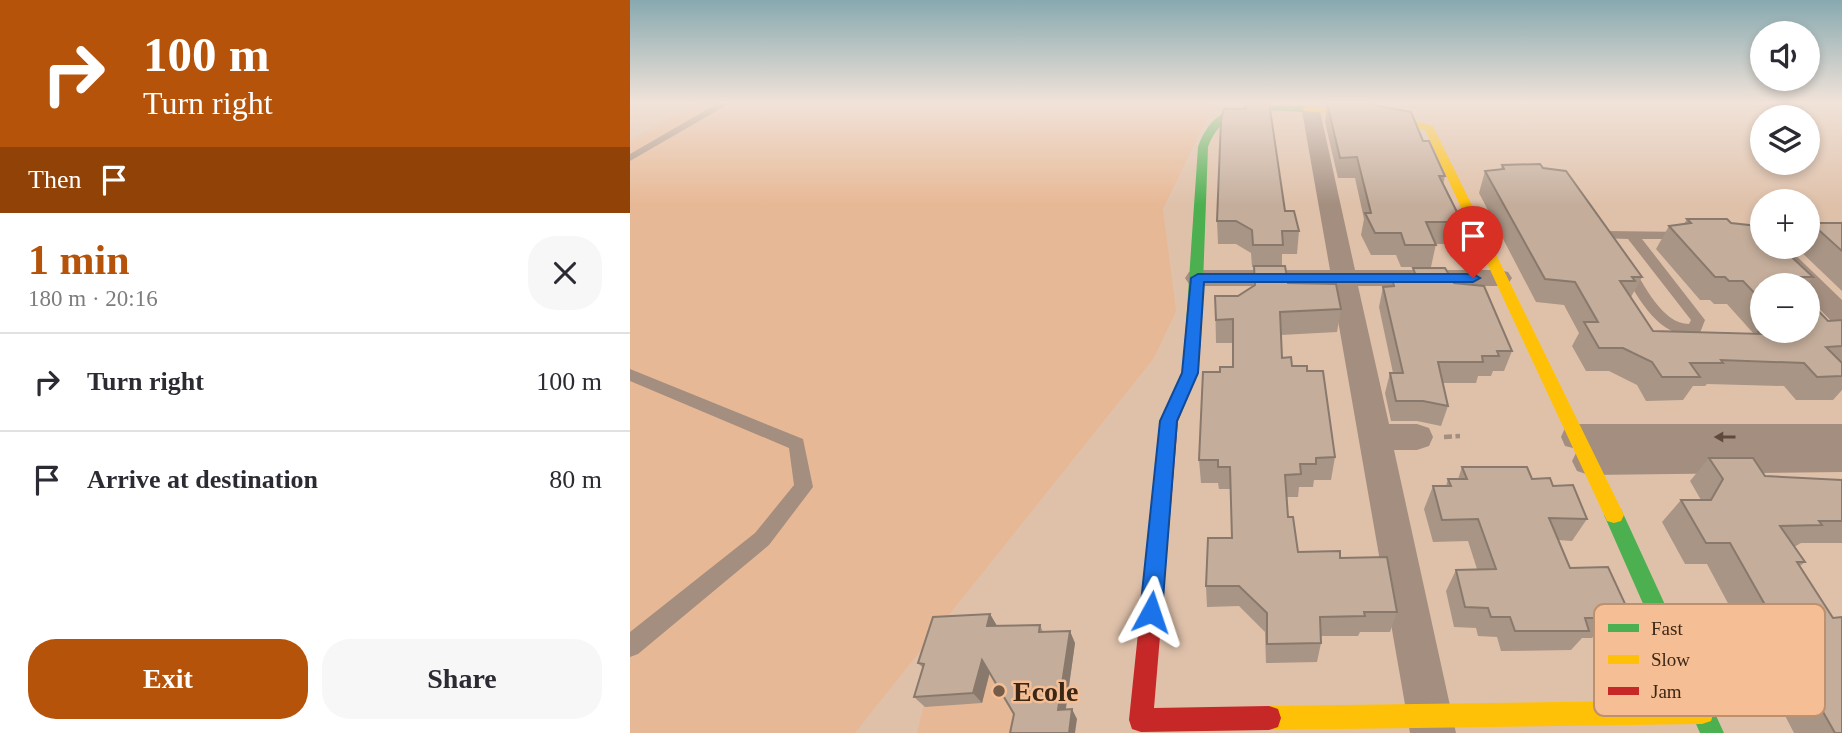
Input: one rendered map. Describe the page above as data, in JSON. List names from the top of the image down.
{
  "places": ["Ecole"],
  "legend": ["Fast", "Slow", "Jam"],
  "page": {
    "turn": ["100 m", "Turn right"],
    "map_buttons": ["+", "−"],
    "then": "Then",
    "heading": ["1 min", "180 m · 20:16"],
    "list": [
      {
        "name": "Turn right",
        "value": "100 m"
      },
      {
        "name": "Arrive at destination",
        "value": "80 m"
      }
    ],
    "buttons": ["Exit", "Share"]
  }
}
